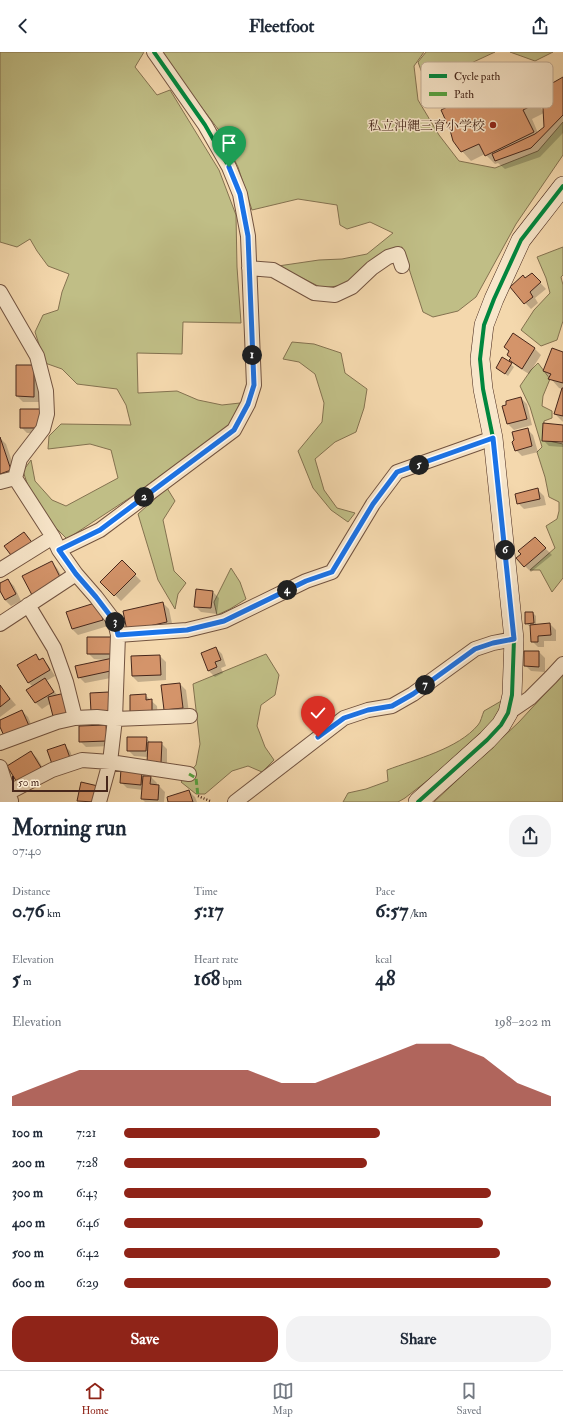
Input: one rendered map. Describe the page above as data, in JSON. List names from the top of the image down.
{
  "places": ["私立沖縄三育小学校"],
  "legend": ["Cycle path", "Path"],
  "scale_bar": "50 m",
  "page": {
    "header": "Fleetfoot",
    "pins": [
      "1",
      "5",
      "2",
      "6",
      "4",
      "3",
      "7"
    ],
    "scale": "50 m",
    "heading": ["Morning run", "07:40"],
    "stats": [
      ["Distance", "0.76 km"],
      ["Time", "5:17"],
      ["Pace", "6:57 /km"],
      ["Elevation", "5 m"],
      ["Heart rate", "168 bpm"],
      ["kcal", "48"]
    ],
    "chart": ["Elevation", "198–202 m"],
    "list": [
      {
        "name": "100 m",
        "note": "7:21"
      },
      {
        "name": "200 m",
        "note": "7:28"
      },
      {
        "name": "300 m",
        "note": "6:43"
      },
      {
        "name": "400 m",
        "note": "6:46"
      },
      {
        "name": "500 m",
        "note": "6:42"
      },
      {
        "name": "600 m",
        "note": "6:29"
      }
    ],
    "buttons": ["Save", "Share"],
    "tabs": ["Home", "Map", "Saved"]
  }
}
